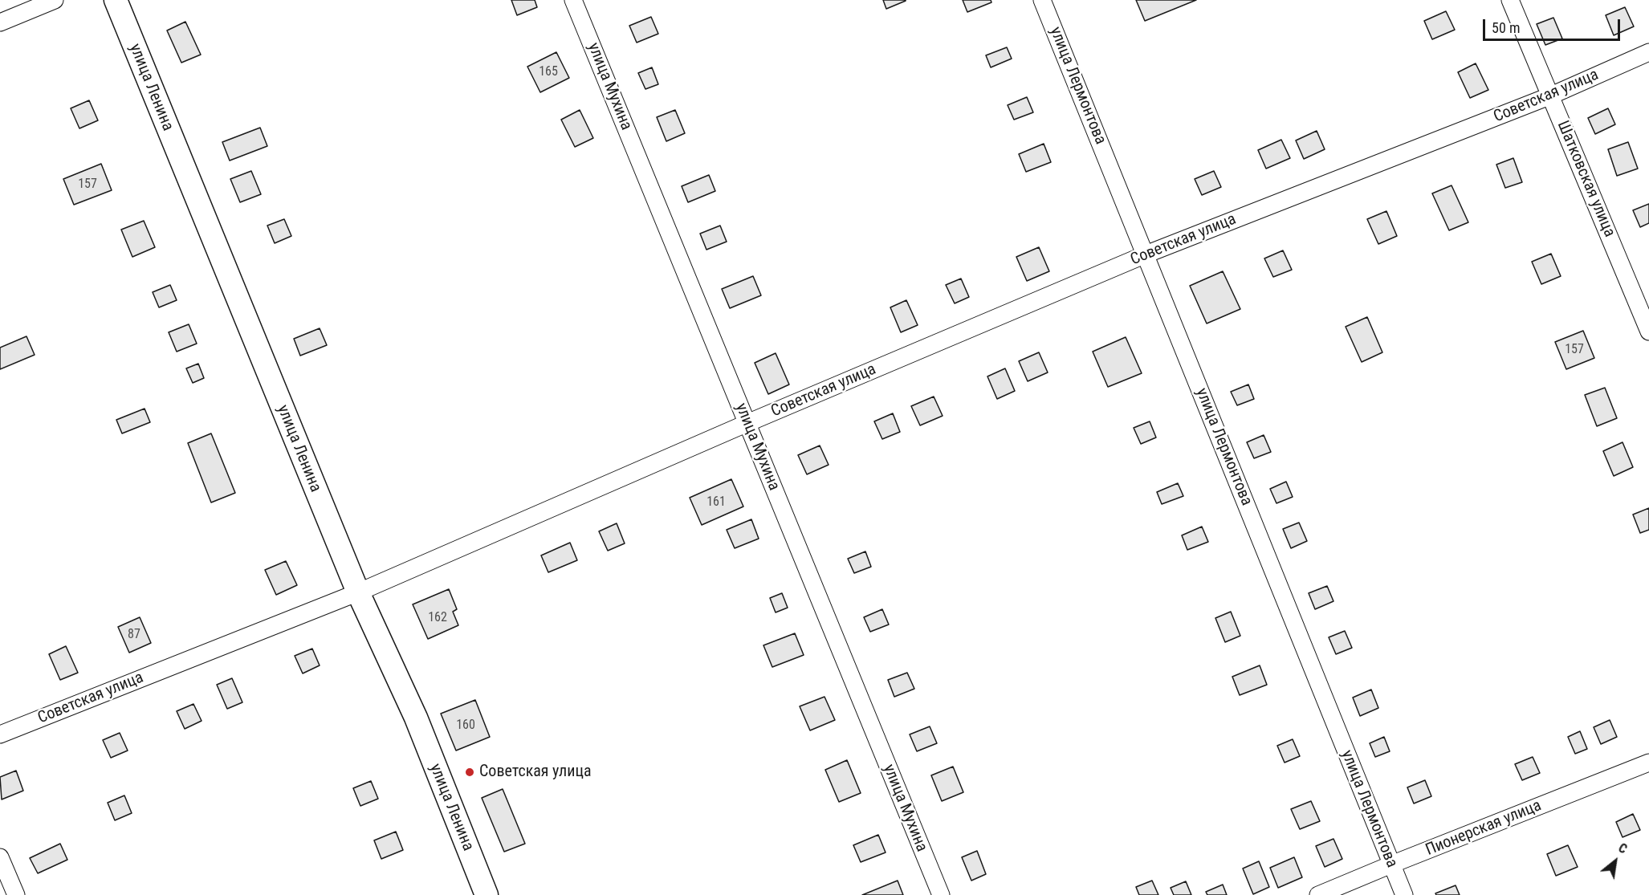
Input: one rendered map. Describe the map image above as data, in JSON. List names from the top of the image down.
{
  "streets": {
    "main road": ["улица Ленина"],
    "street": [
      "улица Лермонтова",
      "улица Мухина",
      "Советская улица",
      "Шатковская улица",
      "Пионерская улица"
    ]
  },
  "crossings": [
    ["улица Лермонтова", "Советская улица"],
    ["улица Лермонтова", "Пионерская улица"],
    ["улица Мухина", "Советская улица"],
    ["улица Ленина", "Советская улица"],
    ["Советская улица", "Шатковская улица"]
  ],
  "places": ["Советская улица"],
  "house_numbers": [
    "165",
    "157",
    "157",
    "161",
    "162",
    "87",
    "160"
  ],
  "scale_bar": "50 m",
  "north": "top right"
}
